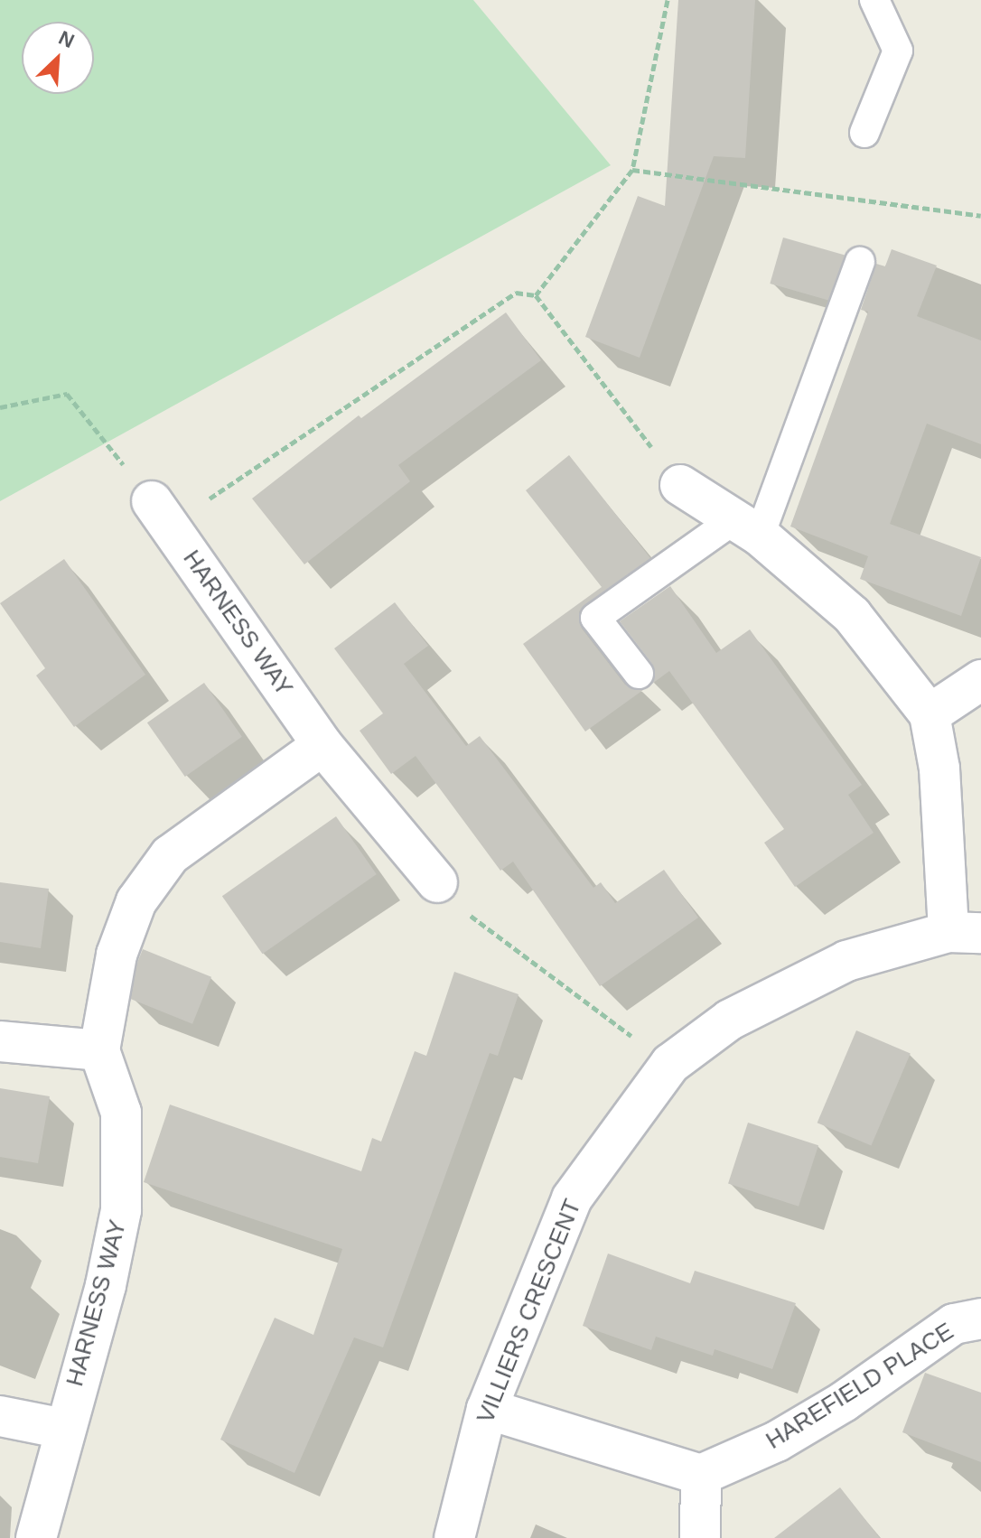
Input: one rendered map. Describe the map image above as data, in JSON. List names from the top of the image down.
{
  "streets": {
    "street": ["HARNESS WAY", "VILLIERS CRESCENT", "HAREFIELD PLACE"]
  },
  "north": "top right"
}
